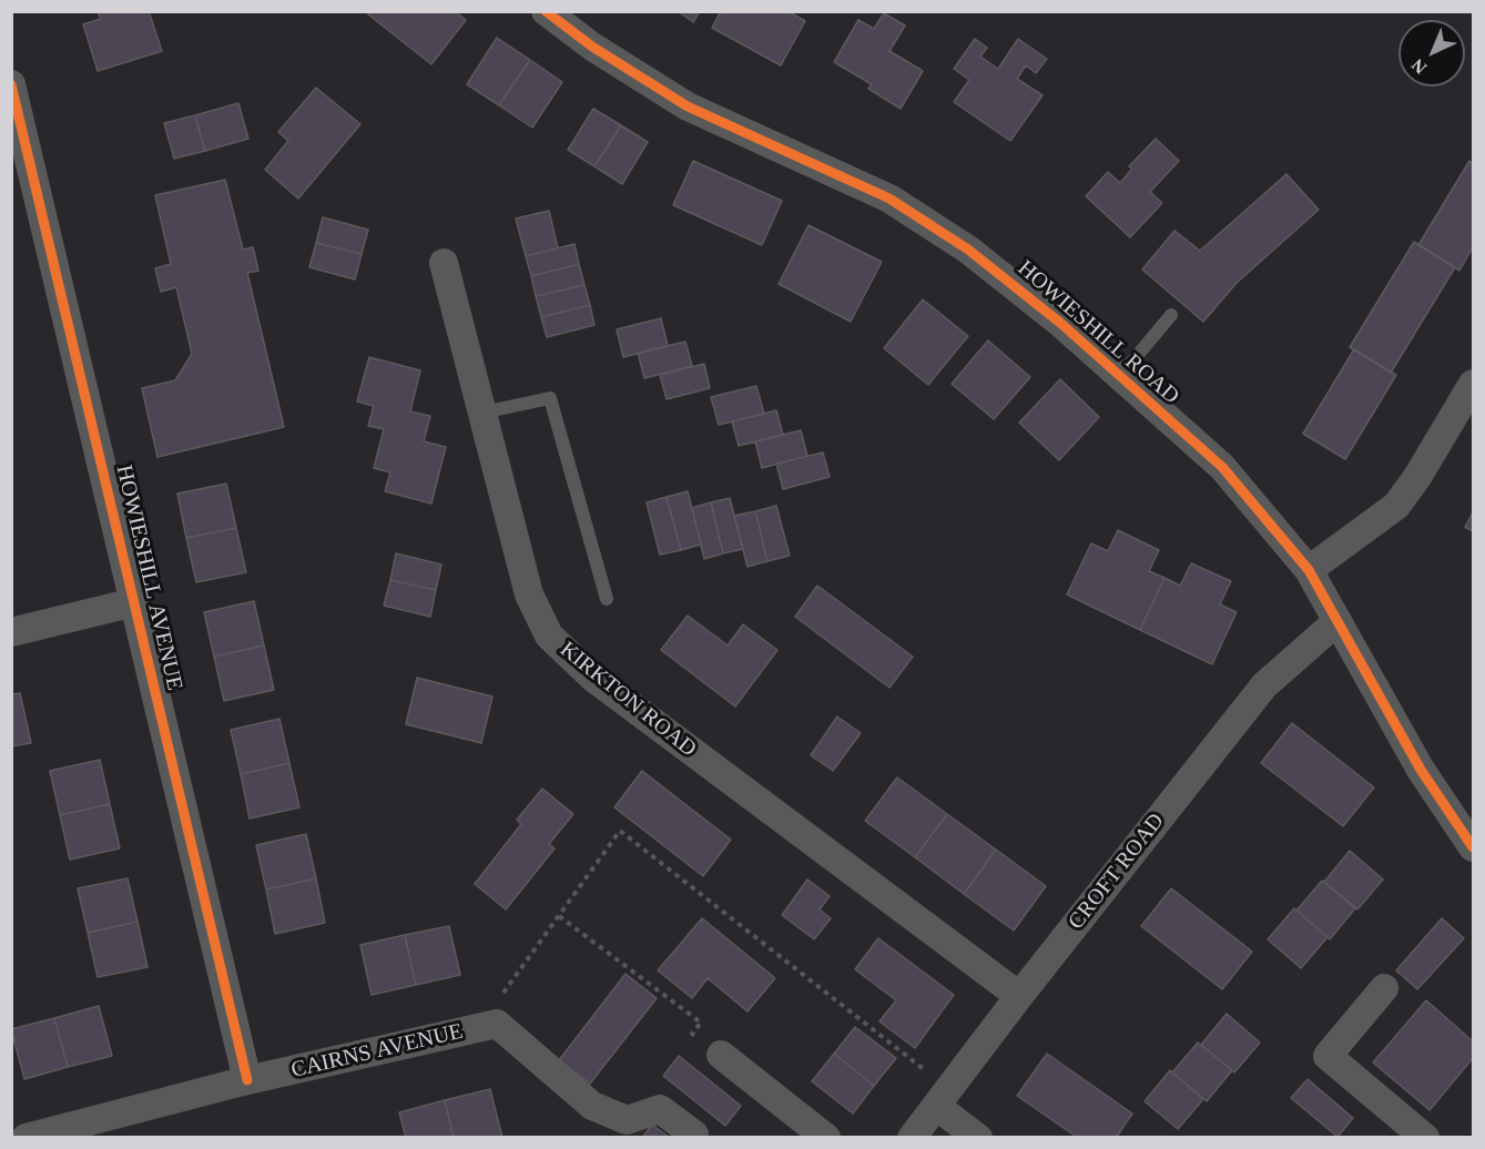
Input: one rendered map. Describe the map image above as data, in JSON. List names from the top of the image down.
{
  "streets": {
    "street": [
      "HOWIESHILL ROAD",
      "HOWIESHILL AVENUE",
      "KIRKTON ROAD",
      "CROFT ROAD",
      "CAIRNS AVENUE"
    ]
  },
  "crossings": [
    ["HOWIESHILL ROAD", "CROFT ROAD"],
    ["HOWIESHILL AVENUE", "CAIRNS AVENUE"],
    ["KIRKTON ROAD", "CROFT ROAD"]
  ],
  "north": "bottom left"
}
